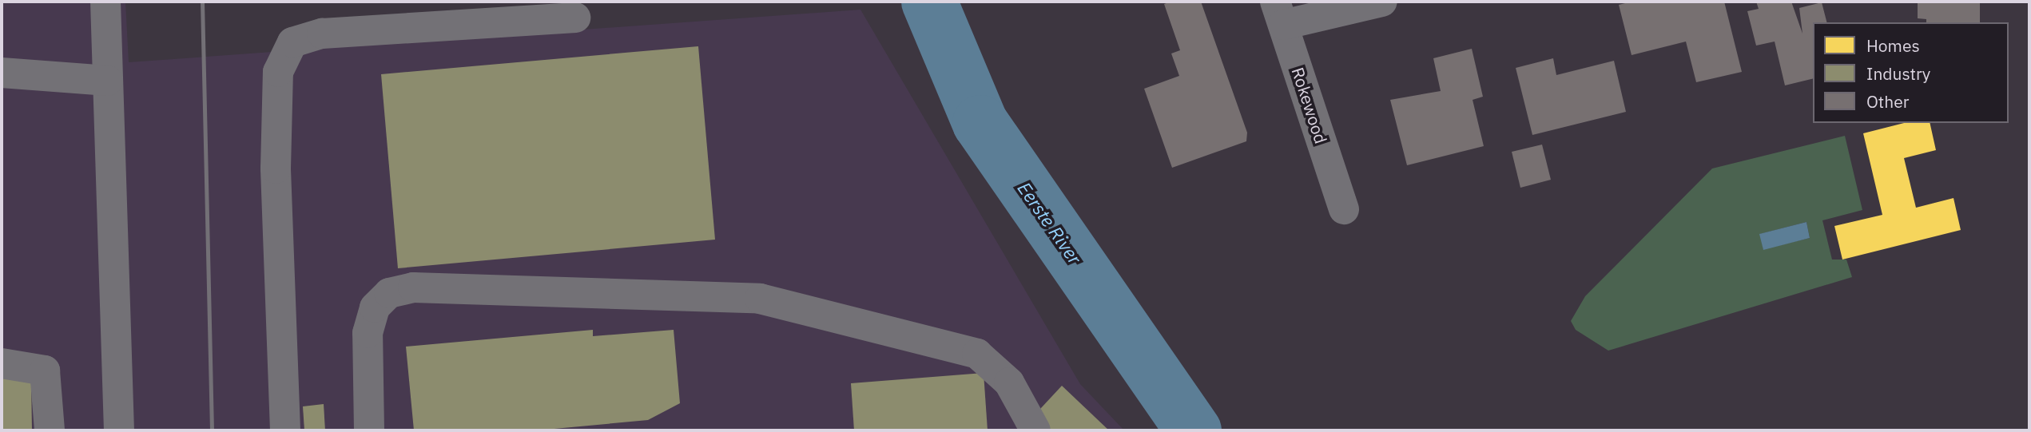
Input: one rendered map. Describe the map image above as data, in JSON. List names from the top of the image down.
{
  "streets": {
    "street": ["Rokewood"]
  },
  "water": ["Eerste River"],
  "legend": ["Homes", "Industry", "Other"]
}
